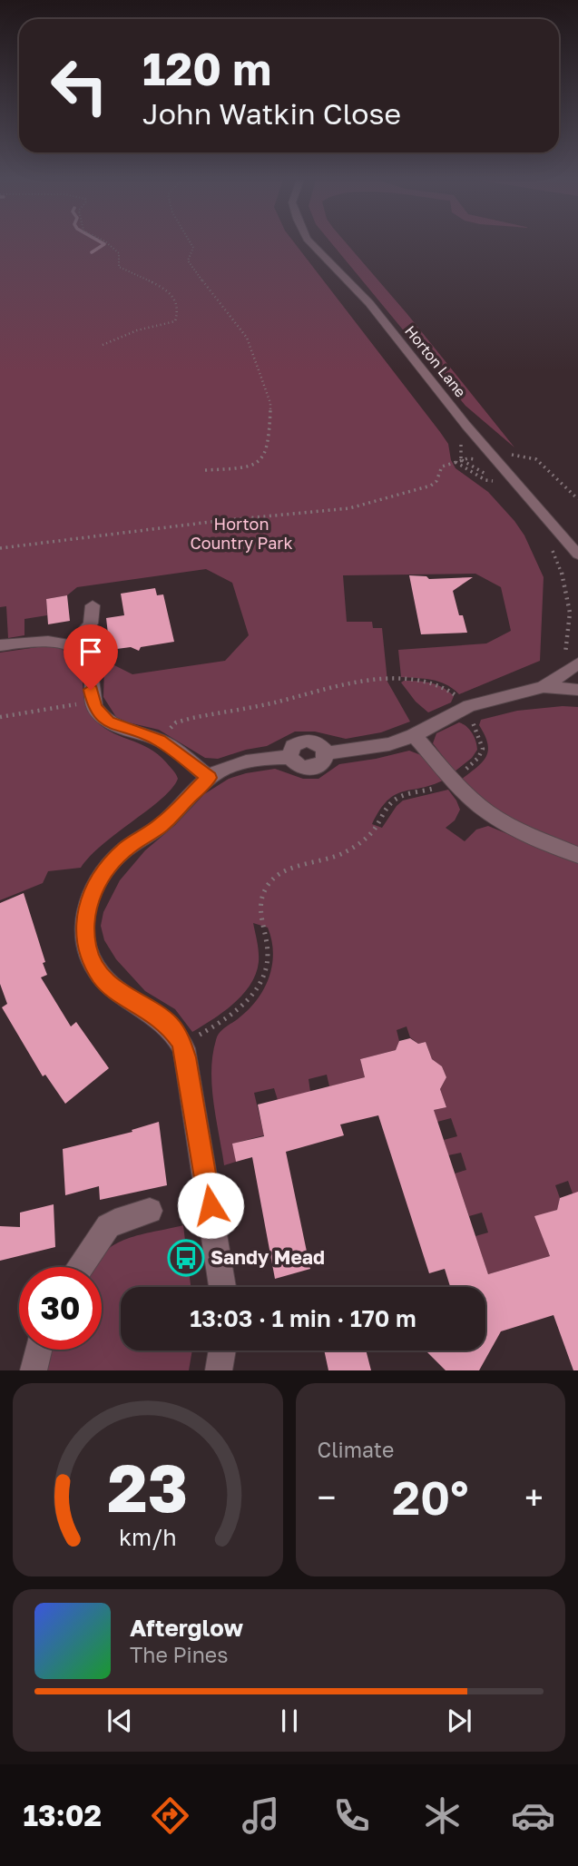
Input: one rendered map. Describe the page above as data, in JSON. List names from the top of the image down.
{
  "streets": {
    "street": ["Horton Lane"]
  },
  "parks": ["Horton Country Park"],
  "places": {
    "bus stop": ["Sandy Mead"]
  },
  "page": {
    "turn": ["120 m", "John Watkin Close"],
    "limit": "30",
    "trip": "13:03 · 1 min · 170 m",
    "tile": "Climate",
    "heat": ["−", "20°", "+"],
    "song": ["Afterglow", "The Pines"],
    "tabs": "13:02",
    "gauge": ["23", "km/h"]
  }
}
